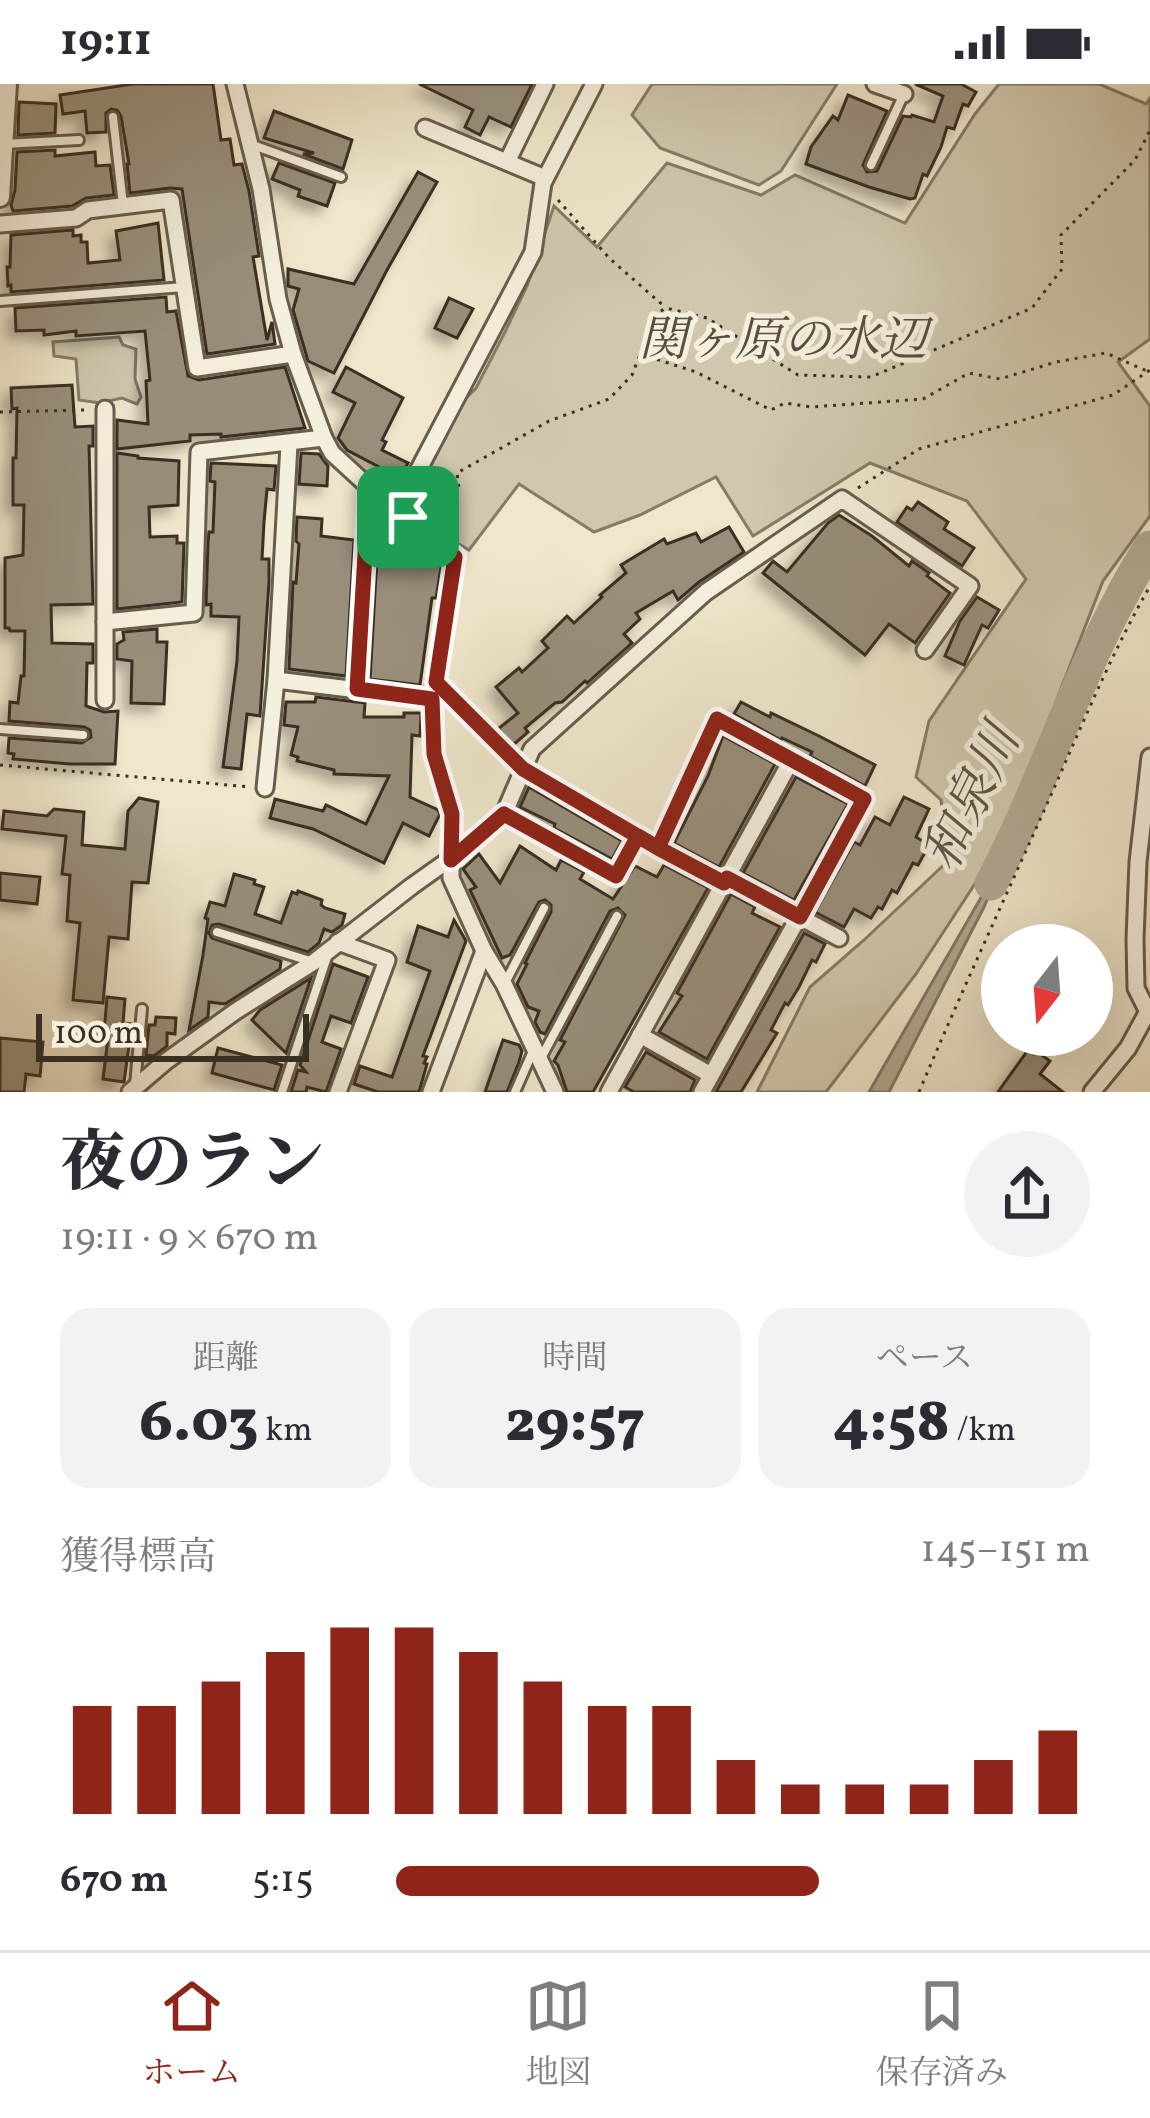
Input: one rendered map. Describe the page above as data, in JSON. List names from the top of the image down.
{
  "water": ["和泉川"],
  "parks": ["関ヶ原の水辺"],
  "scale_bar": "100 m",
  "north": "bottom",
  "page": {
    "status": "19:11",
    "scale": "100 m",
    "heading": ["夜のラン", "19:11 · 9 × 670 m"],
    "stats": [
      ["距離", "6.03 km"],
      ["時間", "29:57"],
      ["ペース", "4:58 /km"]
    ],
    "chart": ["獲得標高", "145–151 m"],
    "list": [
      {
        "name": "670 m",
        "note": "5:15"
      }
    ],
    "tabs": ["ホーム", "地図", "保存済み"]
  }
}
